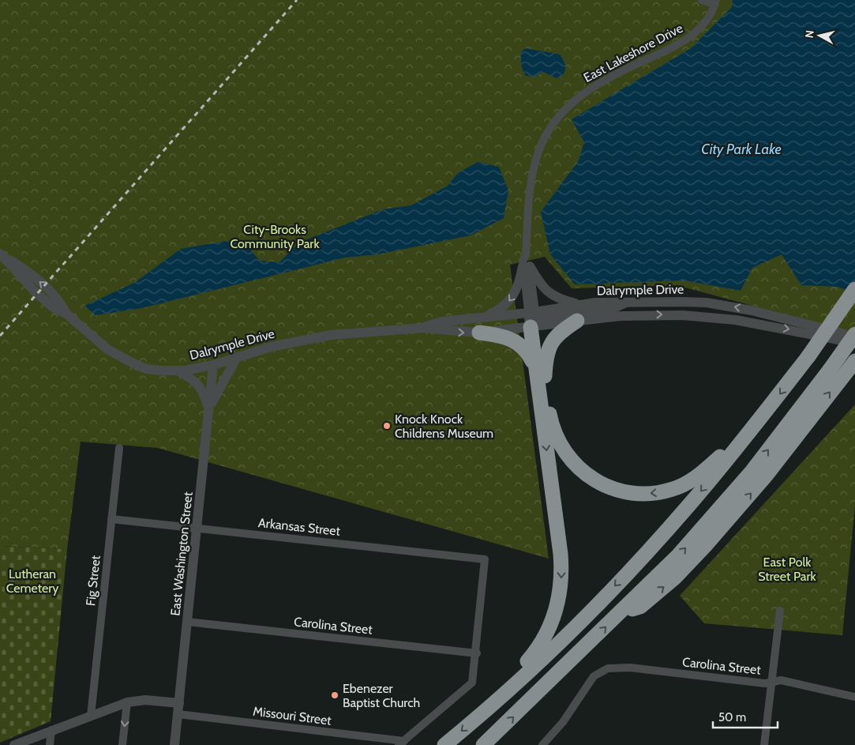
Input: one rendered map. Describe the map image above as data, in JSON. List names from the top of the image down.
{
  "streets": {
    "street": [
      "East Lakeshore Drive",
      "Dalrymple Drive",
      "Arkansas Street",
      "East Washington Street",
      "Fig Street",
      "Carolina Street",
      "Missouri Street"
    ]
  },
  "crossings": [
    ["East Lakeshore Drive", "Dalrymple Drive"],
    ["Dalrymple Drive", "East Washington Street"],
    ["Arkansas Street", "East Washington Street"],
    ["Arkansas Street", "Fig Street"],
    ["Arkansas Street", "Carolina Street"],
    ["East Washington Street", "Carolina Street"],
    ["East Washington Street", "Missouri Street"]
  ],
  "water": ["City Park Lake"],
  "parks": ["City-Brooks Community Park", "East Polk Street Park", "Lutheran Cemetery"],
  "places": ["Knock Knock Childrens Museum", "Ebenezer Baptist Church"],
  "scale_bar": "50 m",
  "north": "left"
}
